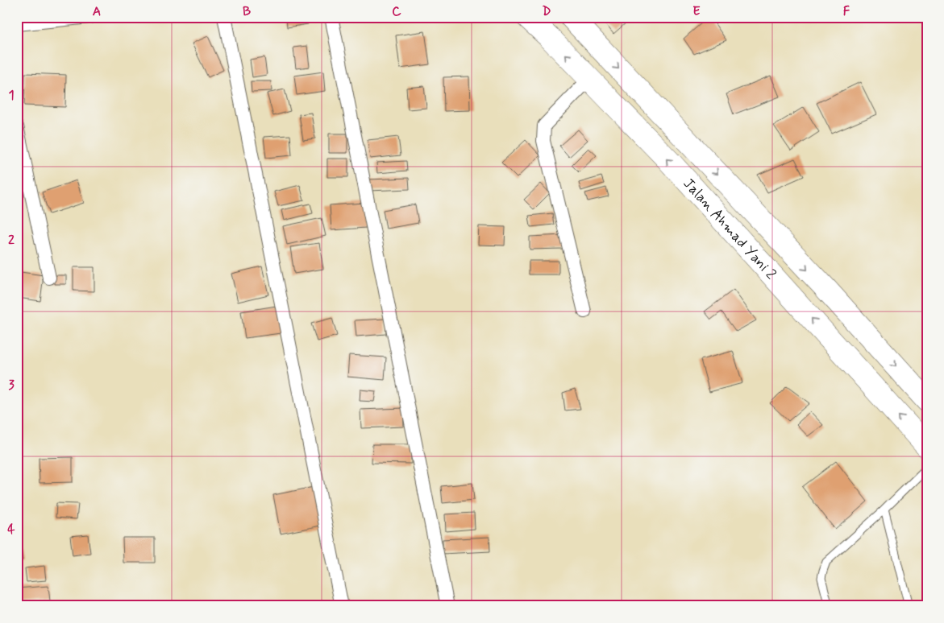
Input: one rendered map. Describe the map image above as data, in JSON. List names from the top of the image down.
{
  "streets": {
    "highway": ["Jalan Ahmad Yani 2"]
  },
  "grid": {
    "columns": [
      "A",
      "B",
      "C",
      "D",
      "E",
      "F"
    ],
    "rows": [
      "1",
      "2",
      "3",
      "4"
    ]
  }
}
